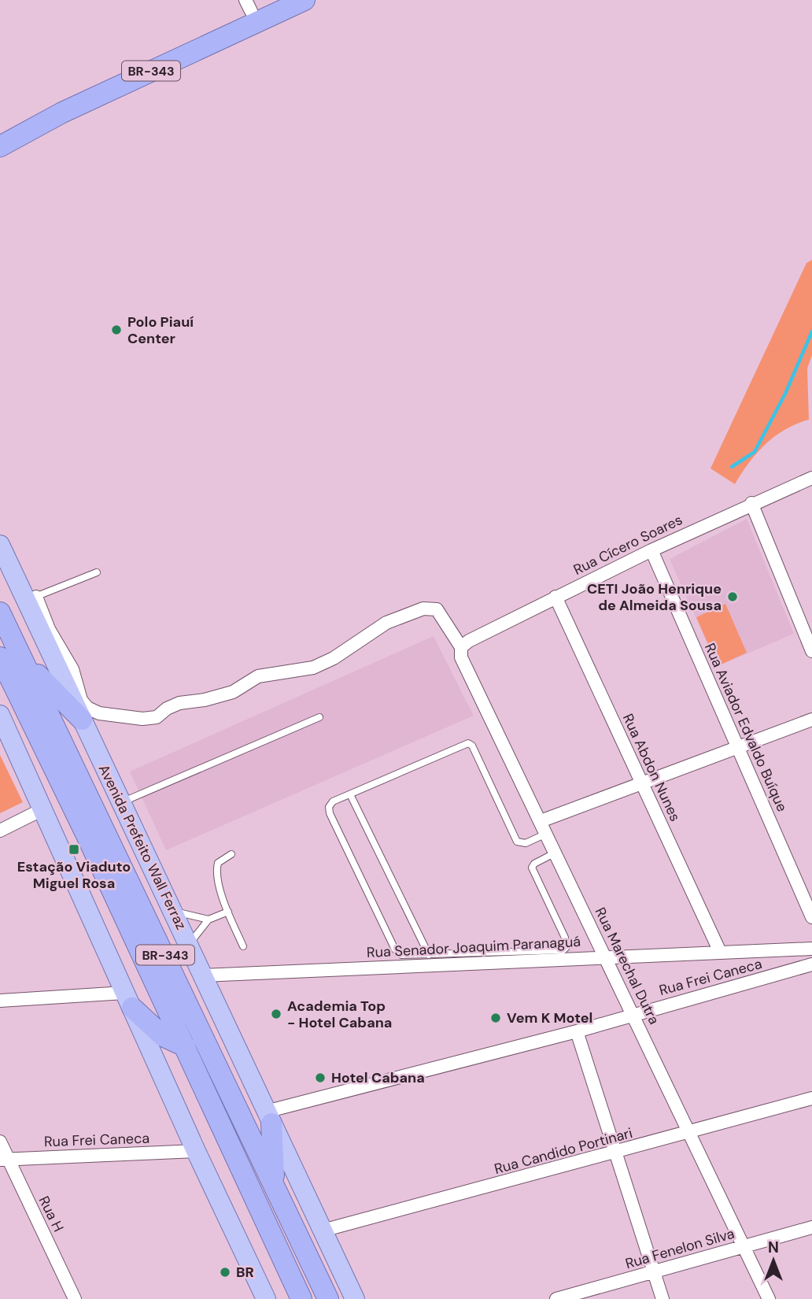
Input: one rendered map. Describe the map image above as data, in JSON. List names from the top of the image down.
{
  "streets": {
    "highway": ["BR-343", "Avenida Prefeito Wall Ferraz"],
    "street": [
      "Rua Cícero Soares",
      "Rua Aviador Edvaldo Buíque",
      "Rua Abdon Nunes",
      "Rua Senador Joaquim Paranaguá",
      "Rua Marechal Dutra",
      "Rua Frei Caneca",
      "Rua Candido Portinari",
      "Rua H",
      "Rua Fenelon Silva"
    ]
  },
  "crossings": [
    ["Rua Cícero Soares", "Rua Aviador Edvaldo Buíque"],
    ["Rua Cícero Soares", "Rua Abdon Nunes"],
    ["Rua Cícero Soares", "Rua Marechal Dutra"],
    ["Rua Abdon Nunes", "Rua Senador Joaquim Paranaguá"],
    ["Avenida Prefeito Wall Ferraz", "Rua Senador Joaquim Paranaguá"],
    ["Avenida Prefeito Wall Ferraz", "Rua Marechal Dutra"],
    ["Avenida Prefeito Wall Ferraz", "Rua Frei Caneca"],
    ["Avenida Prefeito Wall Ferraz", "Rua Candido Portinari"],
    ["Rua Senador Joaquim Paranaguá", "Rua Marechal Dutra"],
    ["Rua Marechal Dutra", "Rua Frei Caneca"],
    ["Rua Marechal Dutra", "Rua Candido Portinari"],
    ["Rua Marechal Dutra", "Rua Fenelon Silva"],
    ["Rua Frei Caneca", "Rua H"]
  ],
  "places": {
    "other": [
      "Polo Piauí Center",
      "CETI João Henrique de Almeida Sousa",
      "Academia Top - Hotel Cabana",
      "Vem K Motel",
      "Hotel Cabana",
      "BR"
    ],
    "transit": ["Estação Viaduto Miguel Rosa"]
  },
  "north": "top"
}
